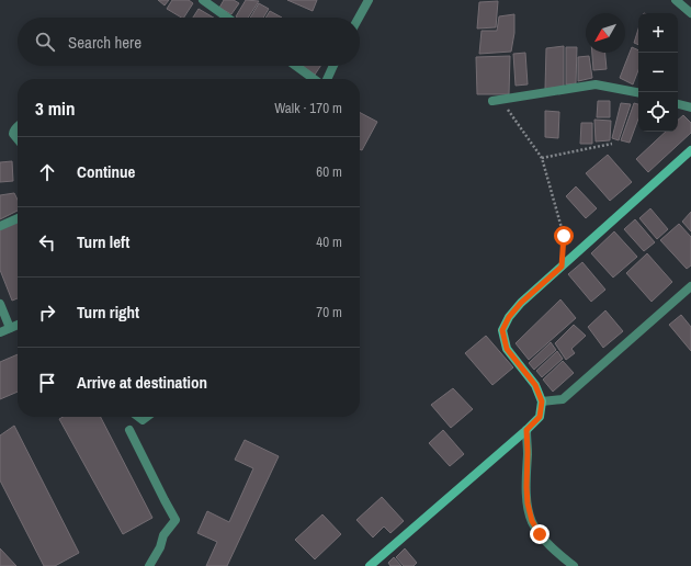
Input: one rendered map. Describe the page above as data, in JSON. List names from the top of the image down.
{
  "north": "bottom left",
  "page": {
    "map_buttons": ["+", "−"],
    "search": "Search here",
    "heading": ["3 min", "Walk · 170 m"],
    "list": [
      ["Continue", "60 m"],
      ["Turn left", "40 m"],
      ["Turn right", "70 m"],
      "Arrive at destination"
    ]
  }
}
